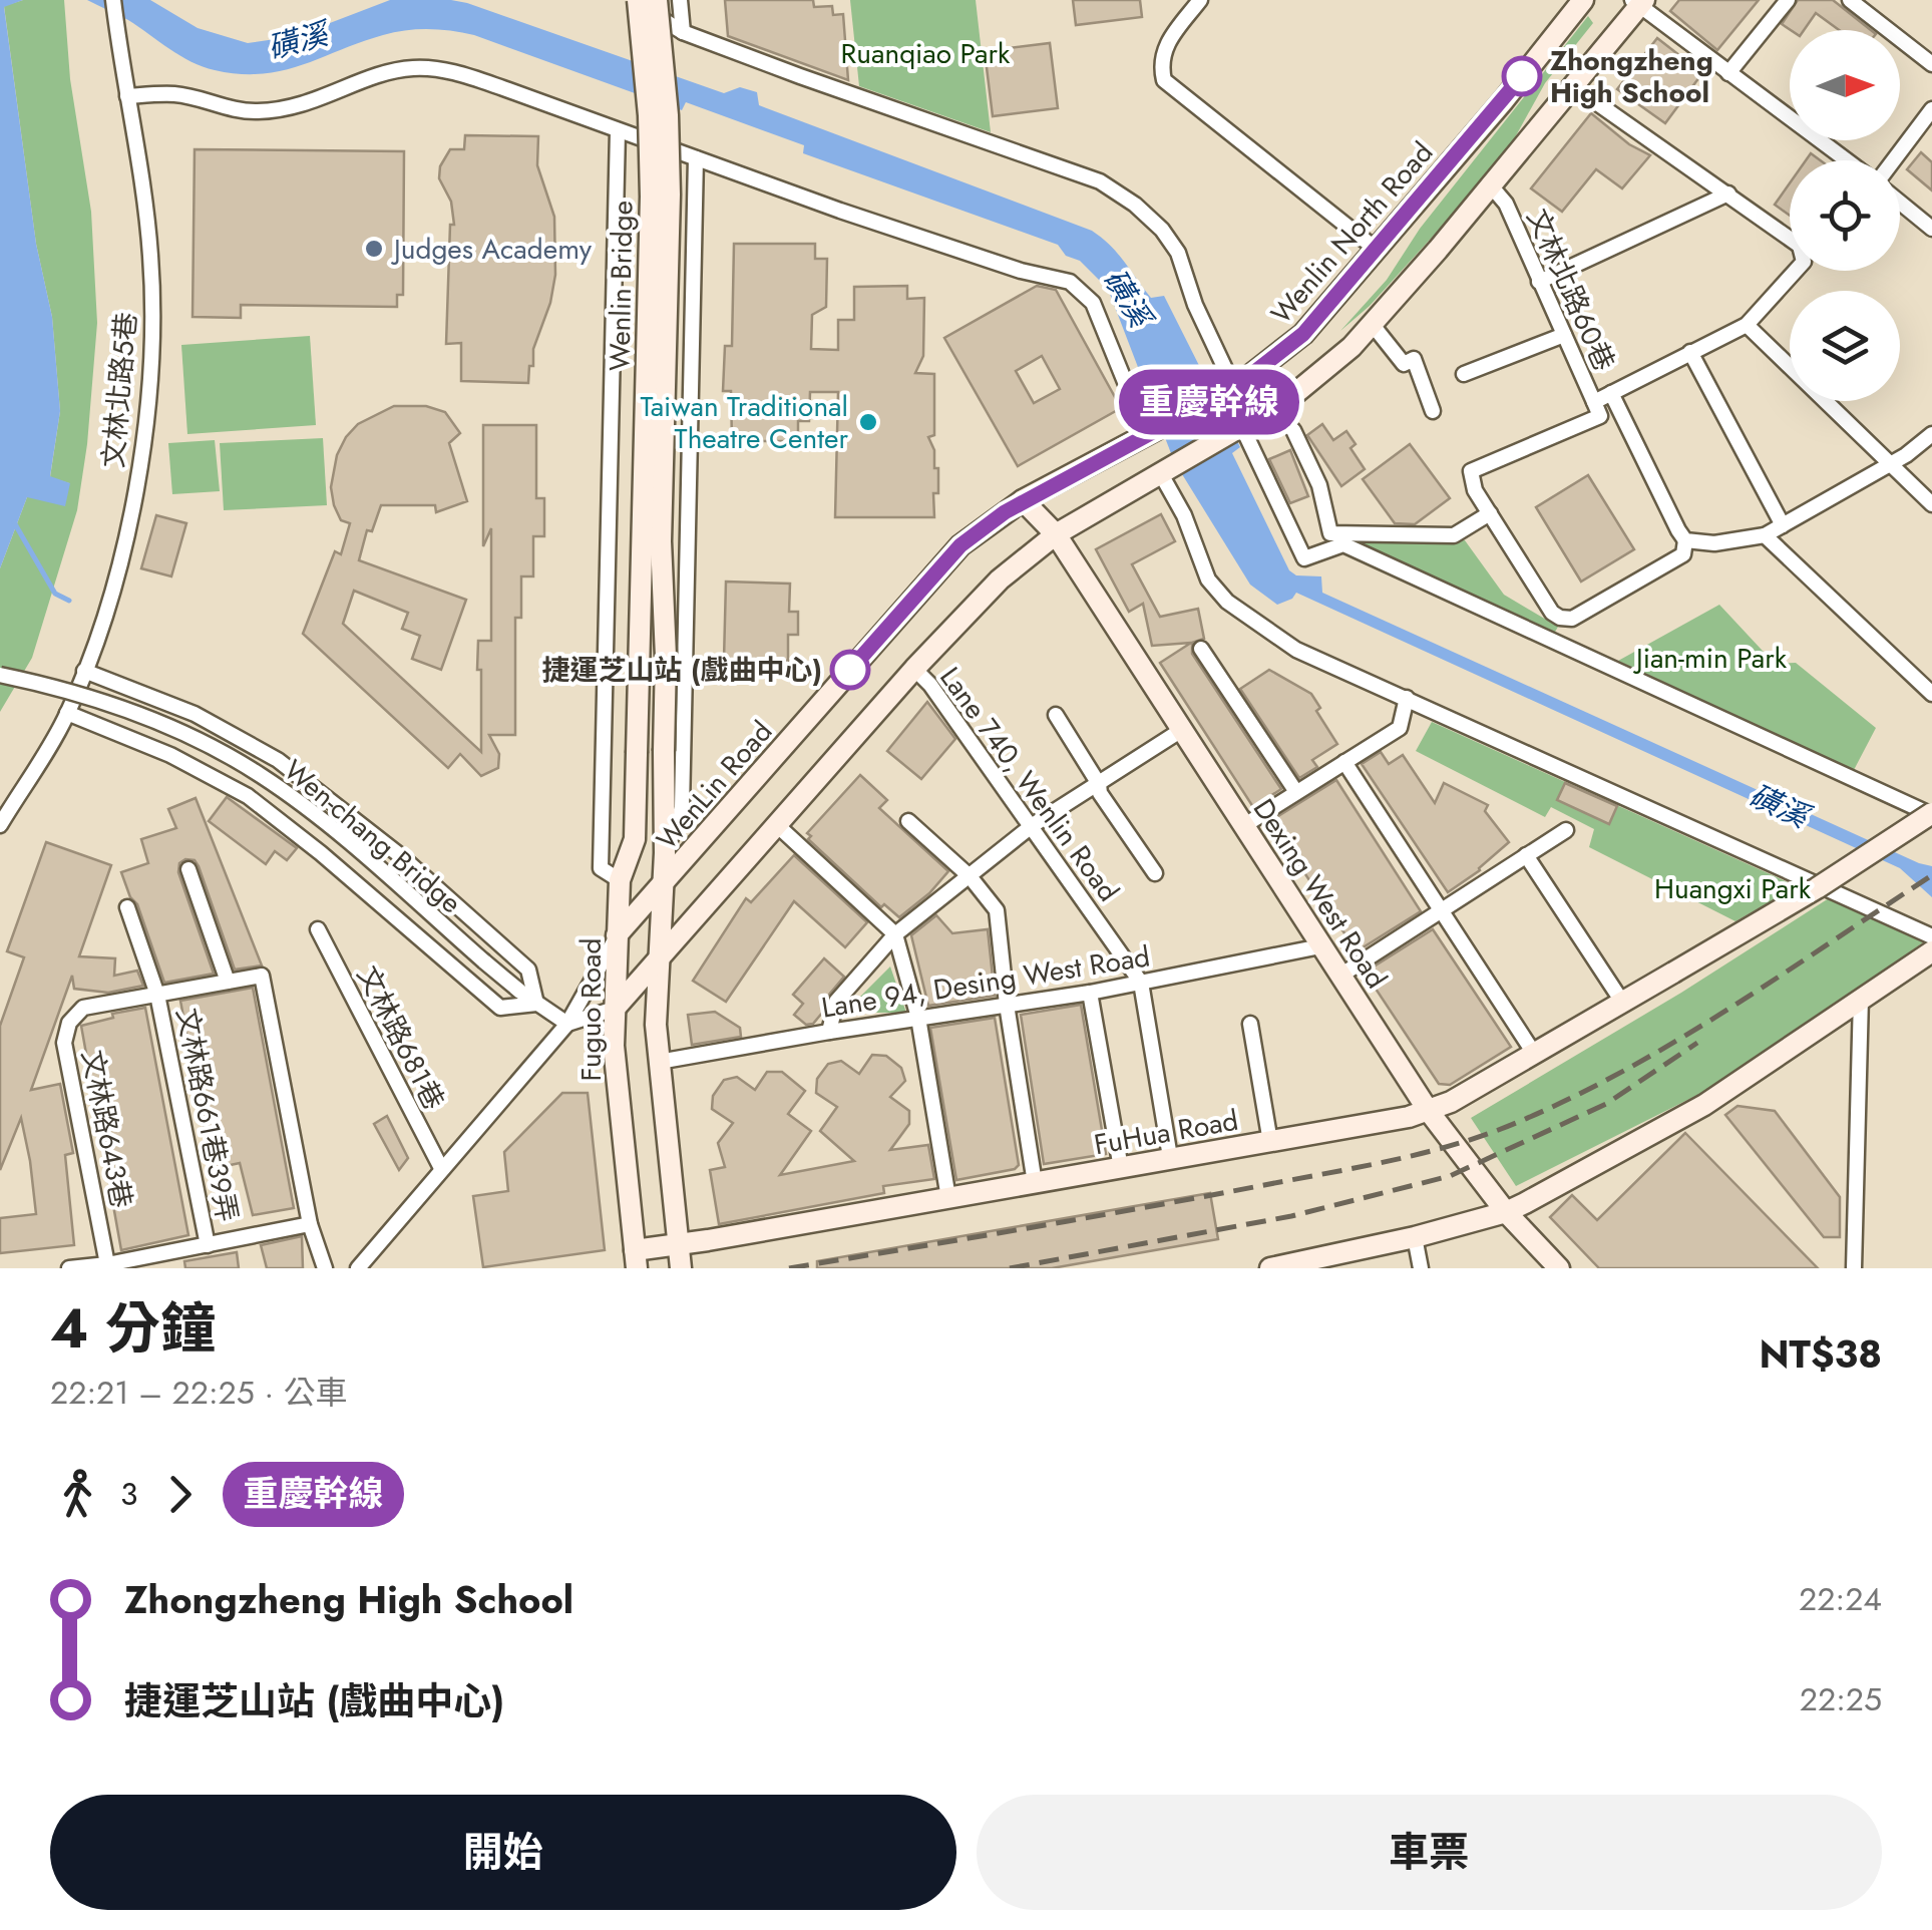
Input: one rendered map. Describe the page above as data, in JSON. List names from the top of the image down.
{
  "streets": {
    "street": [
      "Wenlin North Road",
      "Wenlin Bridge",
      "文林北路60巷",
      "文林北路5巷",
      "Lane 740, Wenlin Road",
      "WenLin Road",
      "Wen-chang Bridge",
      "Dexing West Road",
      "Lane 94, Desing West Road",
      "Fuguo Road",
      "文林路681巷",
      "文林路661巷39弄",
      "文林路643巷",
      "FuHua Road"
    ]
  },
  "crossings": [
    ["Wenlin North Road", "WenLin Road"],
    ["Wenlin Bridge", "Fuguo Road"],
    ["Lane 740, Wenlin Road", "Lane 94, Desing West Road"],
    ["Lane 740, Wenlin Road", "FuHua Road"],
    ["WenLin Road", "Wen-chang Bridge"],
    ["WenLin Road", "Dexing West Road"],
    ["WenLin Road", "Fuguo Road"],
    ["WenLin Road", "文林路681巷"],
    ["Dexing West Road", "Lane 94, Desing West Road"],
    ["Dexing West Road", "FuHua Road"],
    ["Fuguo Road", "FuHua Road"],
    ["文林路661巷39弄", "文林路643巷"]
  ],
  "water": ["磺溪"],
  "parks": ["Ruanqiao Park", "Jian-min Park", "Huangxi Park"],
  "places": [
    "Zhongzheng High School",
    "Judges Academy",
    "Taiwan Traditional Theatre Center",
    "捷運芝山站 (戲曲中心)"
  ],
  "lines": ["bus line 重慶幹線"],
  "north": "right",
  "page": {
    "on_map": "重慶幹線",
    "heading": ["4 分鐘", "22:21 – 22:25 · 公車", "NT$38"],
    "legs": ["3", "重慶幹線"],
    "list": [
      {
        "name": "Zhongzheng High School",
        "value": "22:24"
      },
      {
        "name": "捷運芝山站 (戲曲中心)",
        "value": "22:25"
      }
    ],
    "buttons": ["開始", "車票"]
  }
}
